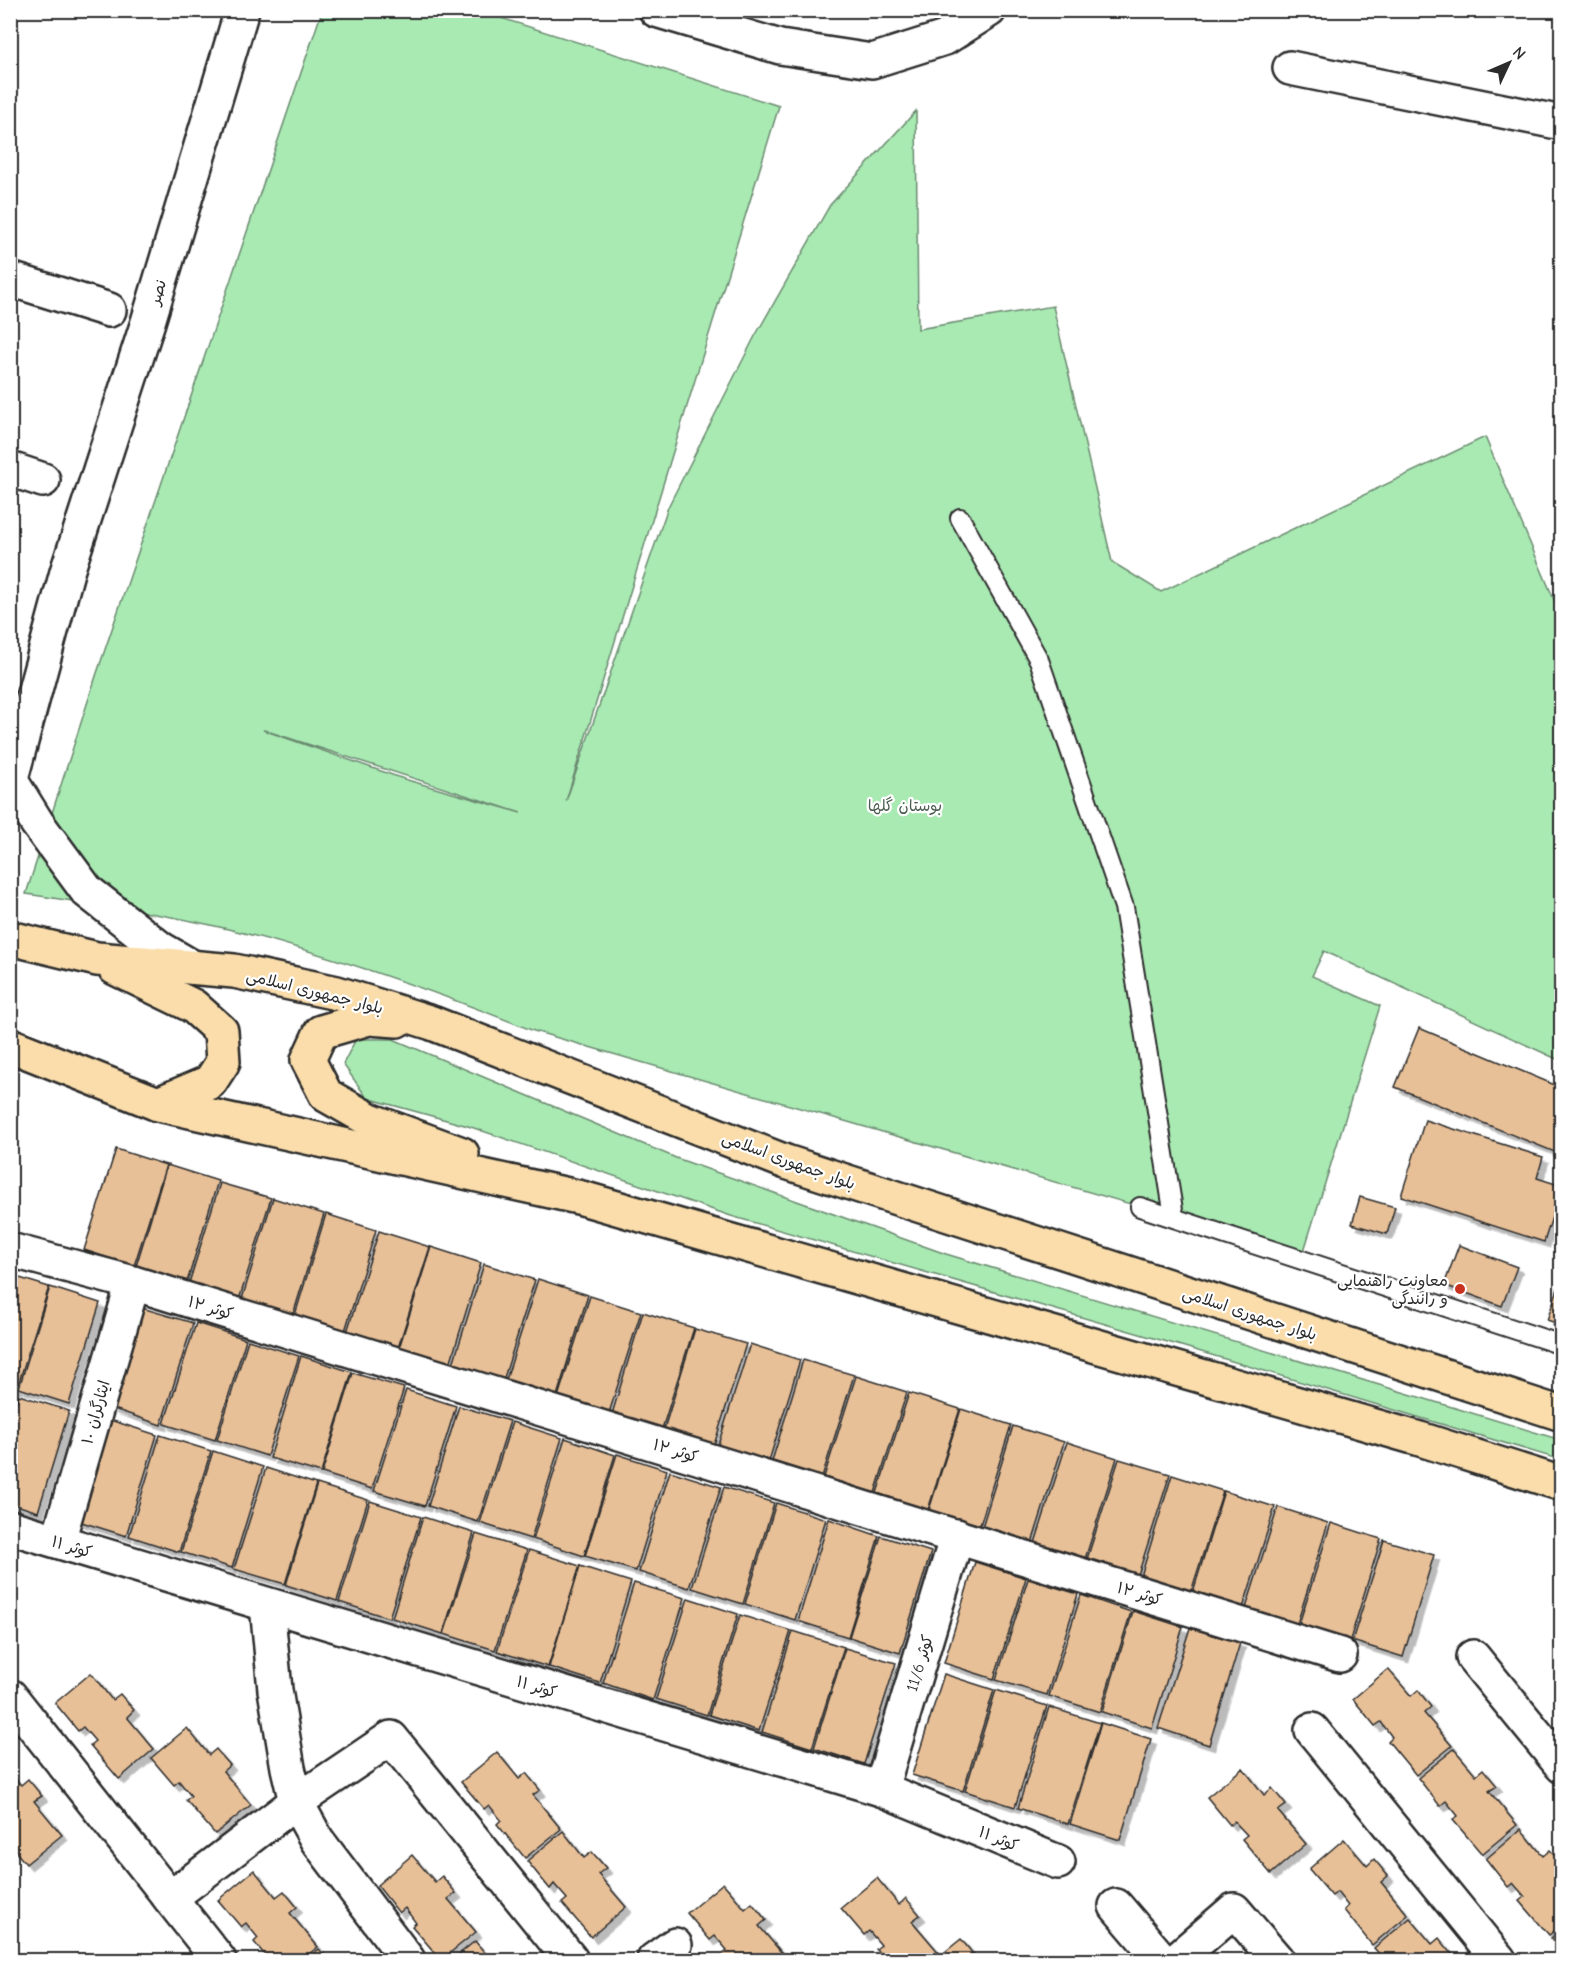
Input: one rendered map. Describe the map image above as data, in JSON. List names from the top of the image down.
{
  "streets": {
    "main road": ["بلوار جمهوری اسلامی"],
    "street": [
      "نصر",
      "کوثر ۱۲",
      "ایثارگران ۱۰",
      "کوثر ۱۱",
      "کوثر 11/6"
    ]
  },
  "crossings": [
    ["کوثر ۱۲", "ایثارگران ۱۰"],
    ["کوثر ۱۲", "کوثر 11/6"],
    ["ایثارگران ۱۰", "کوثر ۱۱"],
    ["کوثر ۱۱", "کوثر 11/6"]
  ],
  "parks": ["بوستان گلها"],
  "places": ["معاونت راهنمایی و رانندگی"],
  "north": "top right"
}
